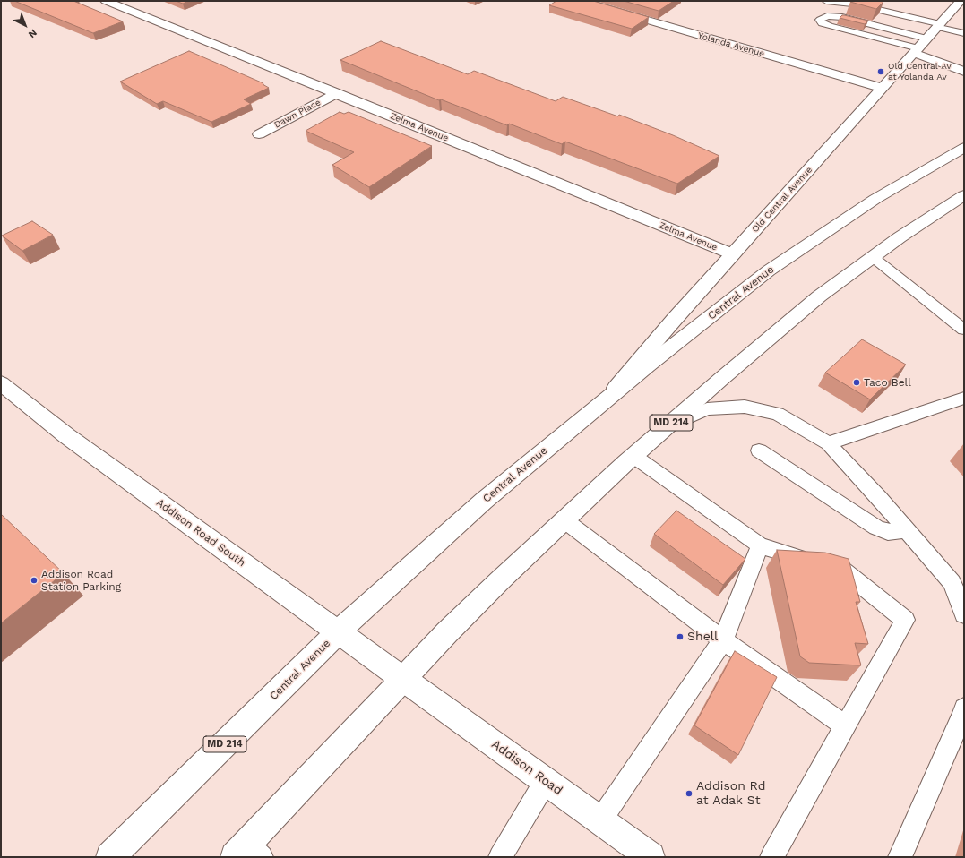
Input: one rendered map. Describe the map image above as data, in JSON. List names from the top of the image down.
{
  "streets": {
    "main road": [
      "Yolanda Avenue",
      "Dawn Place",
      "Zelma Avenue",
      "Old Central Avenue",
      "Central Avenue",
      "MD 214",
      "Addison Road South",
      "Addison Road"
    ]
  },
  "crossings": [
    ["Yolanda Avenue", "Old Central Avenue"],
    ["Dawn Place", "Zelma Avenue"],
    ["Zelma Avenue", "Old Central Avenue"],
    ["Old Central Avenue", "Central Avenue"],
    ["Central Avenue", "Addison Road South"],
    ["MD 214", "Addison Road South"],
    ["MD 214", "Addison Road"],
    ["Addison Road South", "Addison Road"]
  ],
  "places": [
    "Old Central Av at Yolanda Av",
    "Taco Bell",
    "Addison Road Station Parking",
    "Shell",
    "Addison Rd at Adak St"
  ],
  "north": "bottom right"
}
